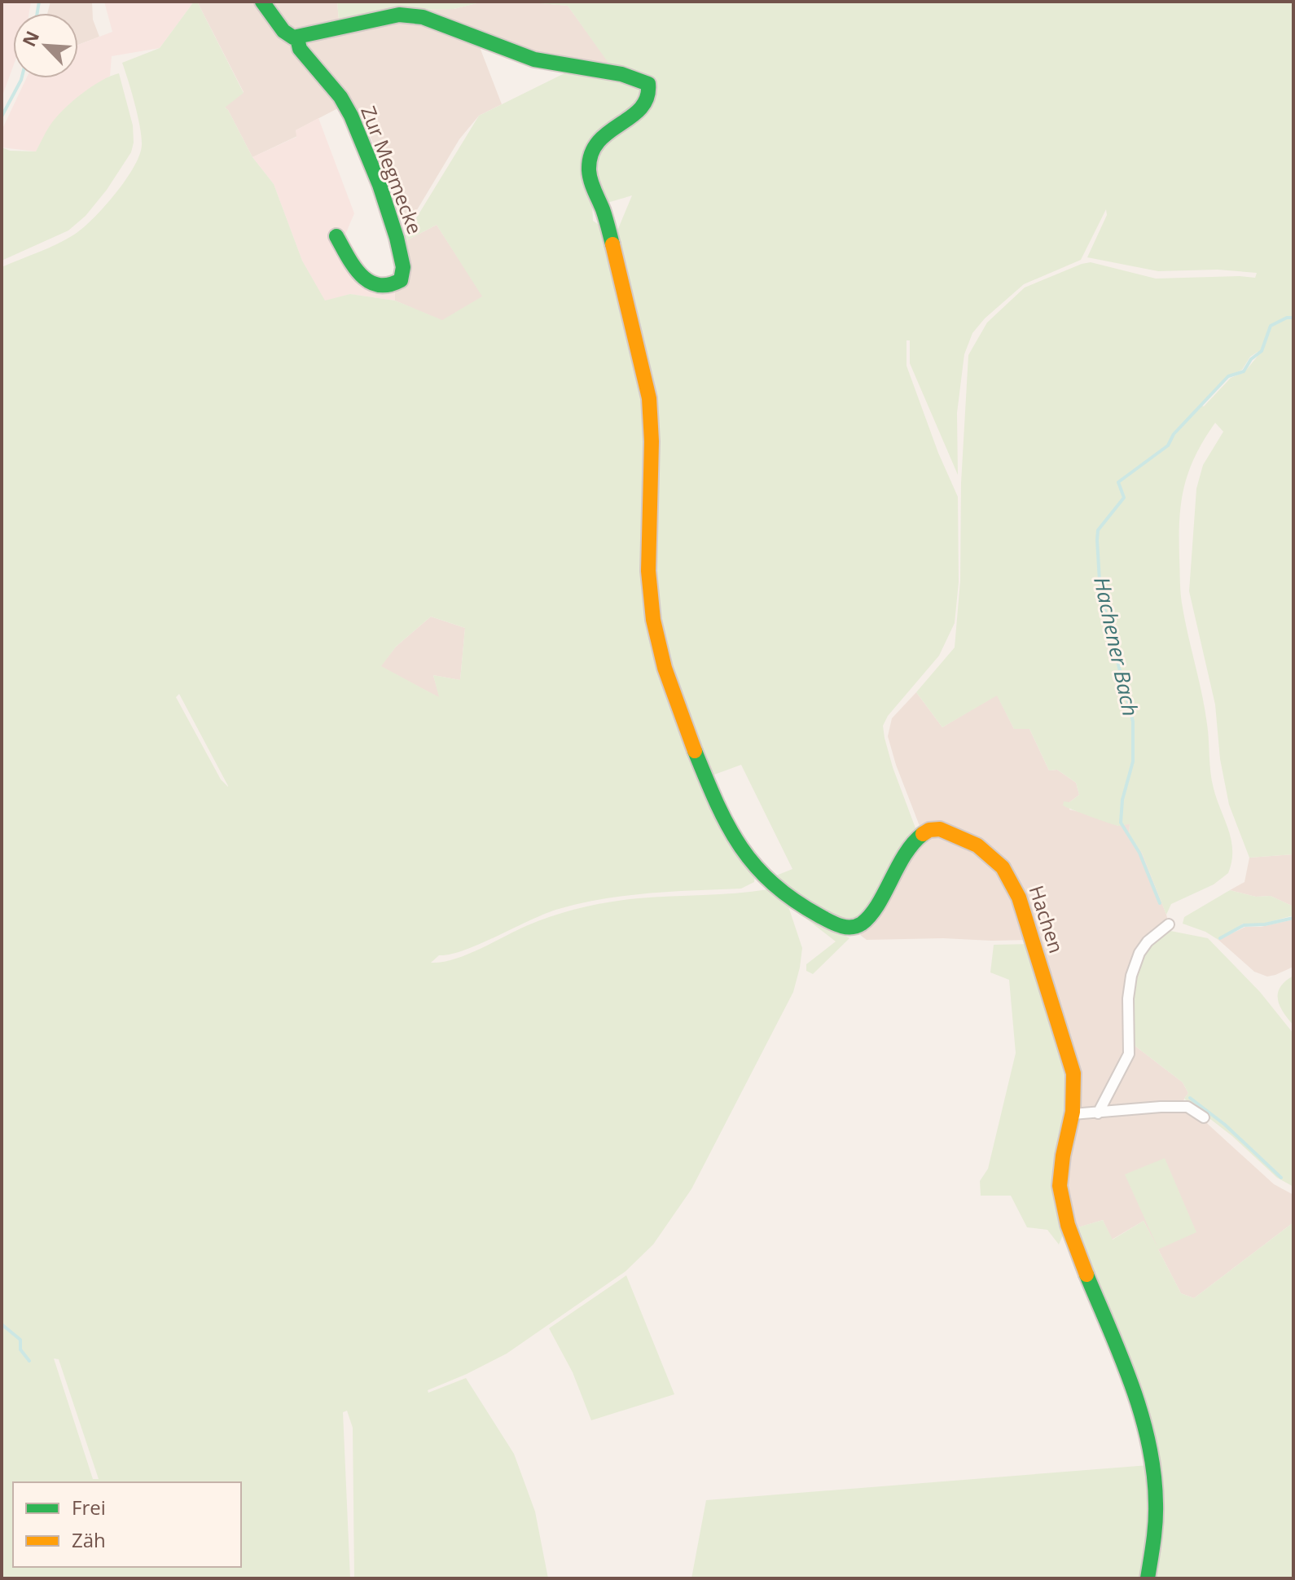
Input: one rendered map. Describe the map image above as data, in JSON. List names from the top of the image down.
{
  "streets": {
    "street": ["Zur Megmecke", "Hachen"]
  },
  "crossings": [
    ["Zur Megmecke", "Hachen"]
  ],
  "water": ["Hachener Bach"],
  "legend": ["Frei", "Zäh"],
  "north": "top left"
}
